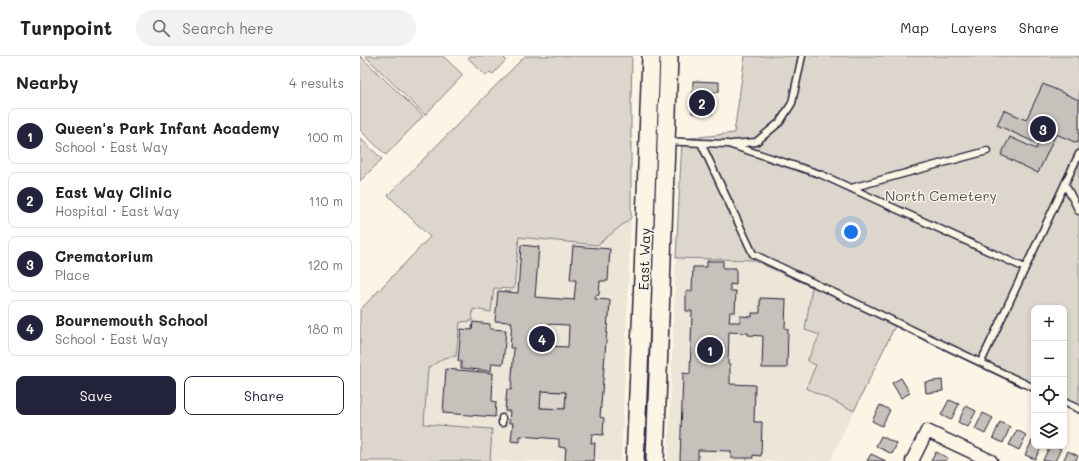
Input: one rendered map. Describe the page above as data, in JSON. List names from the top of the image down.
{
  "streets": {
    "street": ["East Way"]
  },
  "parks": ["North Cemetery"],
  "page": {
    "header": "Turnpoint",
    "search": "Search here",
    "nav": ["Map", "Layers", "Share"],
    "heading": ["Nearby", "4 results"],
    "pins": [
      "2",
      "3",
      "4",
      "1"
    ],
    "list": [
      {
        "mark": "1",
        "name": "Queen's Park Infant Academy",
        "note": "School · East Way",
        "value": "100 m"
      },
      {
        "mark": "2",
        "name": "East Way Clinic",
        "note": "Hospital · East Way",
        "value": "110 m"
      },
      {
        "mark": "3",
        "name": "Crematorium",
        "note": "Place",
        "value": "120 m"
      },
      {
        "mark": "4",
        "name": "Bournemouth School",
        "note": "School · East Way",
        "value": "180 m"
      }
    ],
    "map_buttons": ["+", "−"],
    "buttons": ["Save", "Share"]
  }
}
